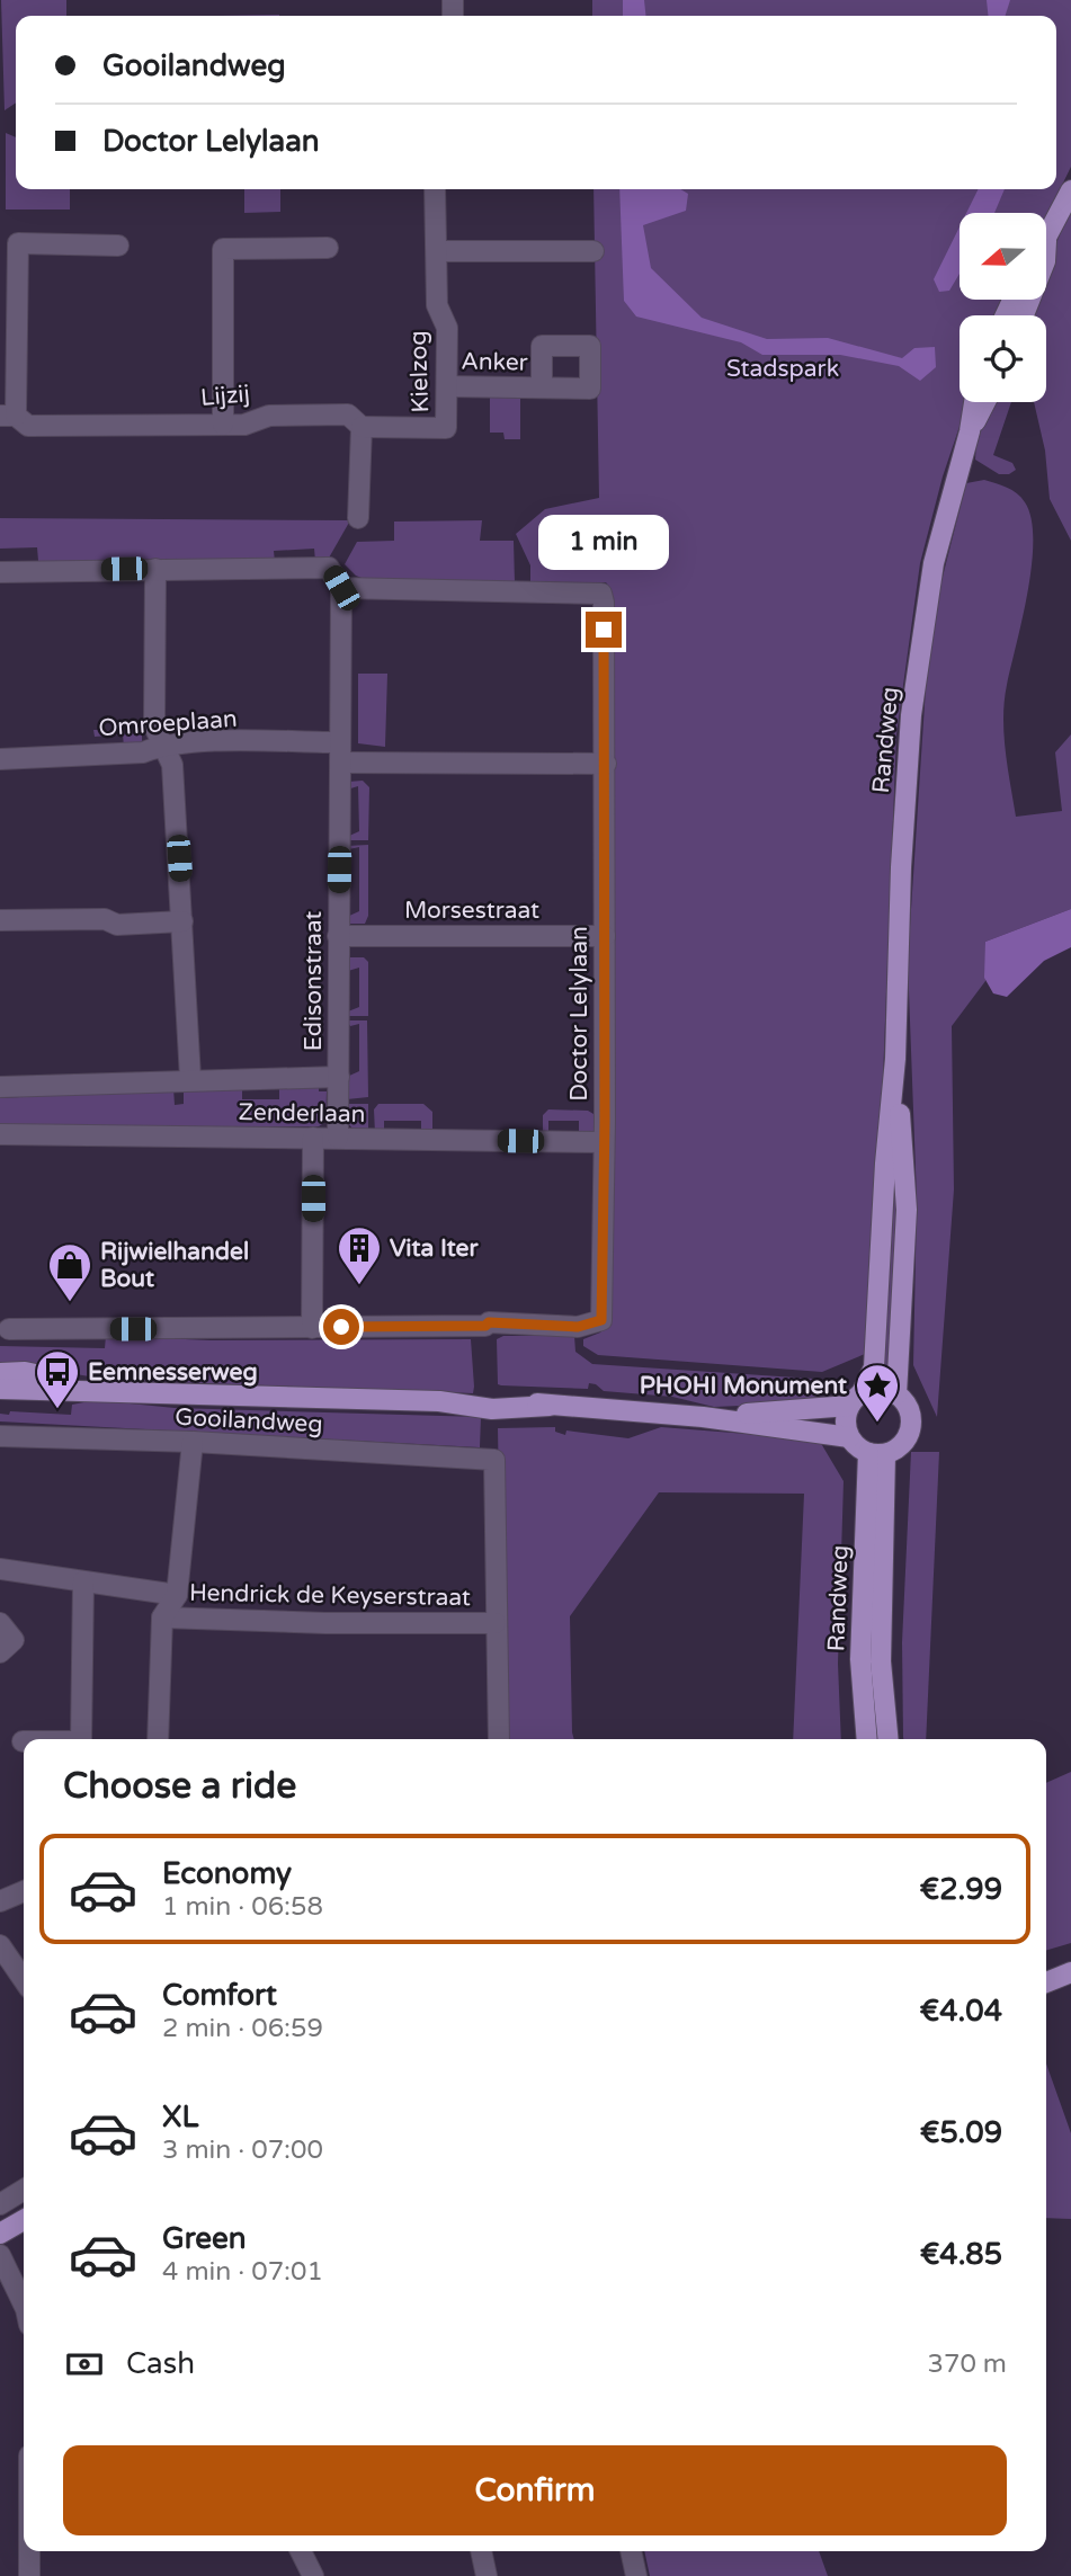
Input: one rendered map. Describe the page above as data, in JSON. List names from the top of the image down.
{
  "streets": {
    "main road": ["Randweg", "Gooilandweg"],
    "street": [
      "Anker",
      "Kielzog",
      "Lijzij",
      "Omroeplaan",
      "Morsestraat",
      "Edisonstraat",
      "Doctor Lelylaan",
      "Zenderlaan",
      "Hendrick de Keyserstraat"
    ]
  },
  "crossings": [
    ["Anker", "Kielzog"],
    ["Kielzog", "Lijzij"],
    ["Omroeplaan", "Edisonstraat"],
    ["Omroeplaan", "Doctor Lelylaan"],
    ["Randweg", "Gooilandweg"],
    ["Morsestraat", "Edisonstraat"],
    ["Morsestraat", "Doctor Lelylaan"],
    ["Edisonstraat", "Doctor Lelylaan"],
    ["Edisonstraat", "Zenderlaan"],
    ["Doctor Lelylaan", "Zenderlaan"],
    ["Gooilandweg", "Hendrick de Keyserstraat"]
  ],
  "parks": ["Stadspark"],
  "places": {
    "building": ["Vita Iter"],
    "shop": ["Rijwielhandel Bout"],
    "bus stop": ["Eemnesserweg"],
    "place": ["PHOHI Monument"]
  },
  "north": "left",
  "page": {
    "banner": ["Gooilandweg", "Doctor Lelylaan"],
    "bubble": "1 min",
    "heading": "Choose a ride",
    "list": [
      {
        "name": "Economy",
        "note": "1 min · 06:58",
        "value": "€2.99"
      },
      {
        "name": "Comfort",
        "note": "2 min · 06:59",
        "value": "€4.04"
      },
      {
        "name": "XL",
        "note": "3 min · 07:00",
        "value": "€5.09"
      },
      {
        "name": "Green",
        "note": "4 min · 07:01",
        "value": "€4.85"
      }
    ],
    "pay": ["Cash", "370 m"],
    "buttons": "Confirm"
  }
}
